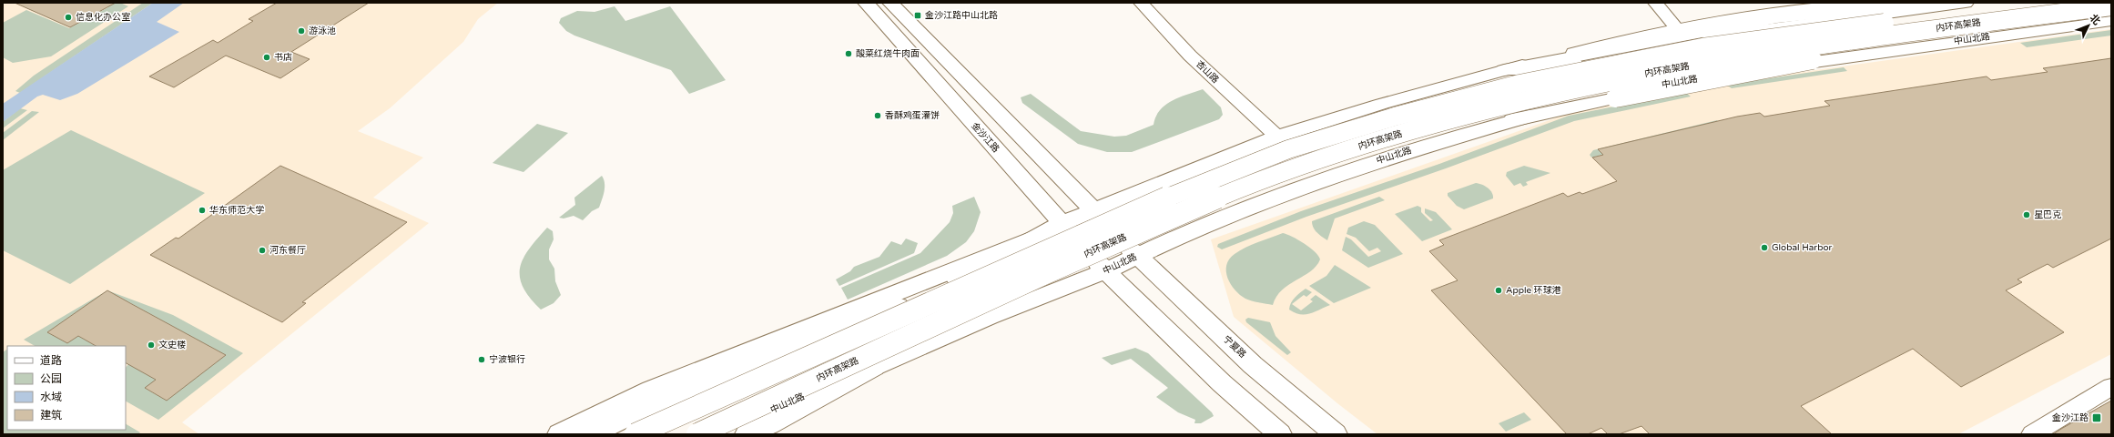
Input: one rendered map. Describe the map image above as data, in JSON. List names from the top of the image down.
{
  "streets": {
    "main road": [
      "内环高架路",
      "中山北路",
      "金沙江路",
      "宁夏路"
    ],
    "street": ["杏山路"]
  },
  "crossings": [
    ["内环高架路", "中山北路"],
    ["中山北路", "金沙江路"],
    ["中山北路", "宁夏路"]
  ],
  "places": {
    "transit": ["金沙江路中山北路", "金沙江路"],
    "other": [
      "信息化办公室",
      "游泳池",
      "酸菜红烧牛肉面",
      "书店",
      "香酥鸡蛋灌饼",
      "华东师范大学",
      "星巴克",
      "Global Harbor",
      "河东餐厅",
      "Apple 环球港",
      "文史楼",
      "宁波银行"
    ]
  },
  "legend": [
    "道路",
    "公园",
    "水域",
    "建筑"
  ],
  "north": "top right"
}
